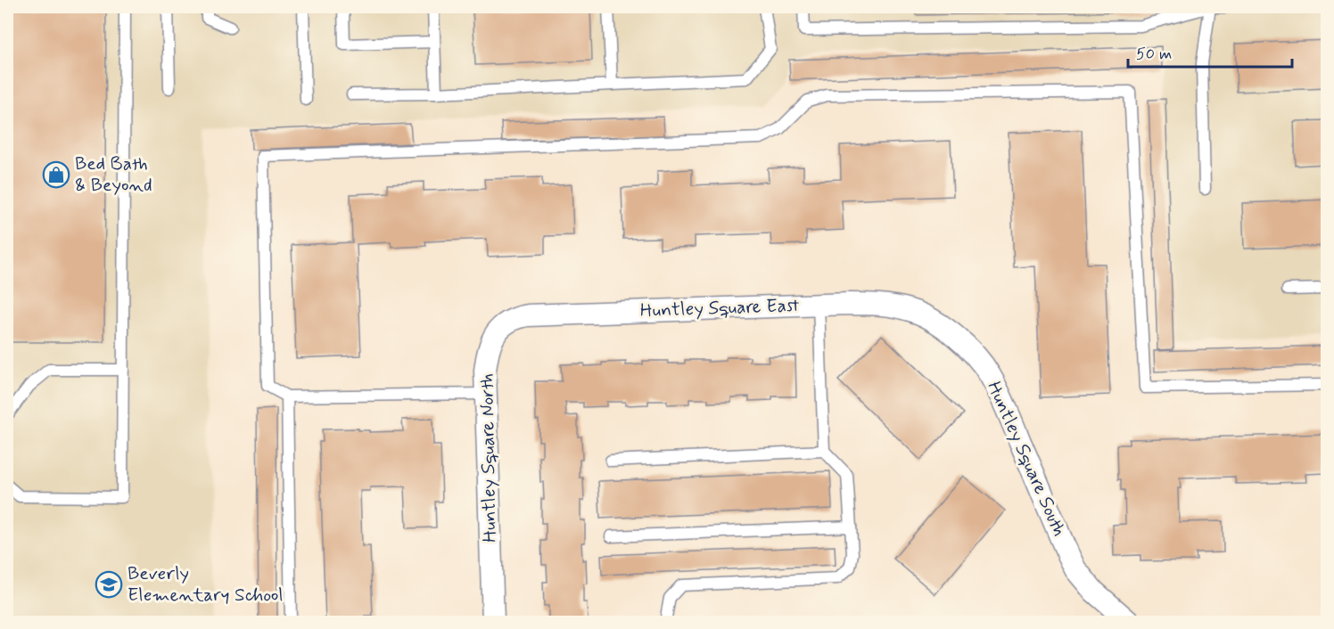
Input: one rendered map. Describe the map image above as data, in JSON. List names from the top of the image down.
{
  "streets": {
    "street": ["Huntley Square East", "Huntley Square North", "Huntley Square South"]
  },
  "crossings": [
    ["Huntley Square East", "Huntley Square North"],
    ["Huntley Square East", "Huntley Square South"]
  ],
  "places": {
    "shop": ["Bed Bath & Beyond"],
    "school or university": ["Beverly Elementary School"]
  },
  "scale_bar": "50 m"
}
